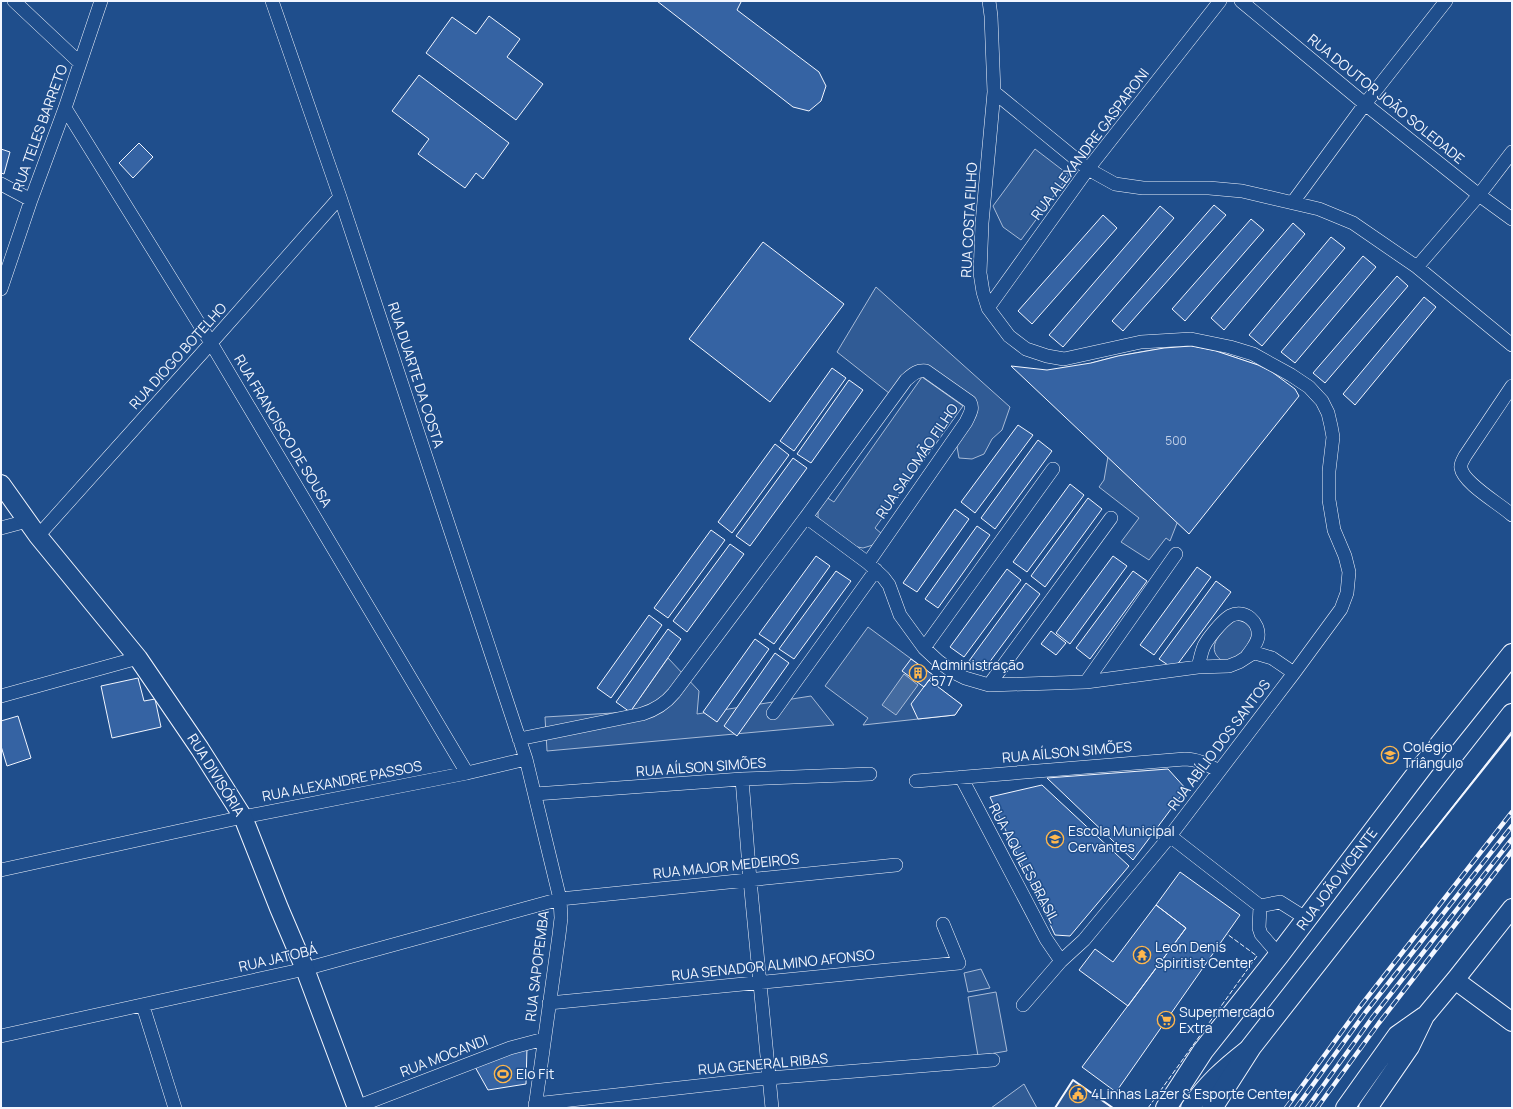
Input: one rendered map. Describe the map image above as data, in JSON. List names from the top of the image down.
{
  "streets": {
    "main road": ["RUA JOÃO VICENTE"],
    "street": [
      "RUA DOUTOR JOÃO SOLEDADE",
      "RUA TELES BARRETO",
      "RUA ALEXANDRE GASPARONI",
      "RUA COSTA FILHO",
      "RUA DIOGO BOTELHO",
      "RUA DUARTE DA COSTA",
      "RUA FRANCISCO DE SOUSA",
      "RUA SALOMÃO FILHO",
      "RUA ABÍLIO DOS SANTOS",
      "RUA AÍLSON SIMÕES",
      "RUA DIVISÓRIA",
      "RUA ALEXANDRE PASSOS",
      "RUA AQUILES BRASIL",
      "RUA MAJOR MEDEIROS",
      "RUA JATOBÁ",
      "RUA SENADOR ALMINO AFONSO",
      "RUA SAPOPEMBA",
      "RUA MOCANDI",
      "RUA GENERAL RIBAS"
    ]
  },
  "crossings": [
    ["RUA TELES BARRETO", "RUA FRANCISCO DE SOUSA"],
    ["RUA ALEXANDRE GASPARONI", "RUA COSTA FILHO"],
    ["RUA COSTA FILHO", "RUA ABÍLIO DOS SANTOS"],
    ["RUA DIOGO BOTELHO", "RUA DUARTE DA COSTA"],
    ["RUA DIOGO BOTELHO", "RUA FRANCISCO DE SOUSA"],
    ["RUA DIOGO BOTELHO", "RUA DIVISÓRIA"],
    ["RUA DUARTE DA COSTA", "RUA SALOMÃO FILHO"],
    ["RUA DUARTE DA COSTA", "RUA ALEXANDRE PASSOS"],
    ["RUA DUARTE DA COSTA", "RUA SAPOPEMBA"],
    ["RUA FRANCISCO DE SOUSA", "RUA ALEXANDRE PASSOS"],
    ["RUA ABÍLIO DOS SANTOS", "RUA AÍLSON SIMÕES"],
    ["RUA ABÍLIO DOS SANTOS", "RUA AQUILES BRASIL"],
    ["RUA AÍLSON SIMÕES", "RUA AQUILES BRASIL"],
    ["RUA AÍLSON SIMÕES", "RUA SAPOPEMBA"],
    ["RUA DIVISÓRIA", "RUA ALEXANDRE PASSOS"],
    ["RUA DIVISÓRIA", "RUA JATOBÁ"],
    ["RUA DIVISÓRIA", "RUA MOCANDI"],
    ["RUA ALEXANDRE PASSOS", "RUA SAPOPEMBA"],
    ["RUA MAJOR MEDEIROS", "RUA JATOBÁ"],
    ["RUA MAJOR MEDEIROS", "RUA SAPOPEMBA"],
    ["RUA JATOBÁ", "RUA SAPOPEMBA"],
    ["RUA SENADOR ALMINO AFONSO", "RUA SAPOPEMBA"],
    ["RUA SAPOPEMBA", "RUA MOCANDI"],
    ["RUA SAPOPEMBA", "RUA GENERAL RIBAS"]
  ],
  "places": {
    "building": ["Administração 577"],
    "school or university": ["Colégio Triângulo", "Escola Municipal Cervantes"],
    "temple": ["Leon Denis Spiritist Center"],
    "supermarket": ["Supermercado Extra"],
    "sports": ["Elo Fit"],
    "public building": ["4Linhas Lazer & Esporte Center"]
  },
  "house_numbers": ["500"]
}
